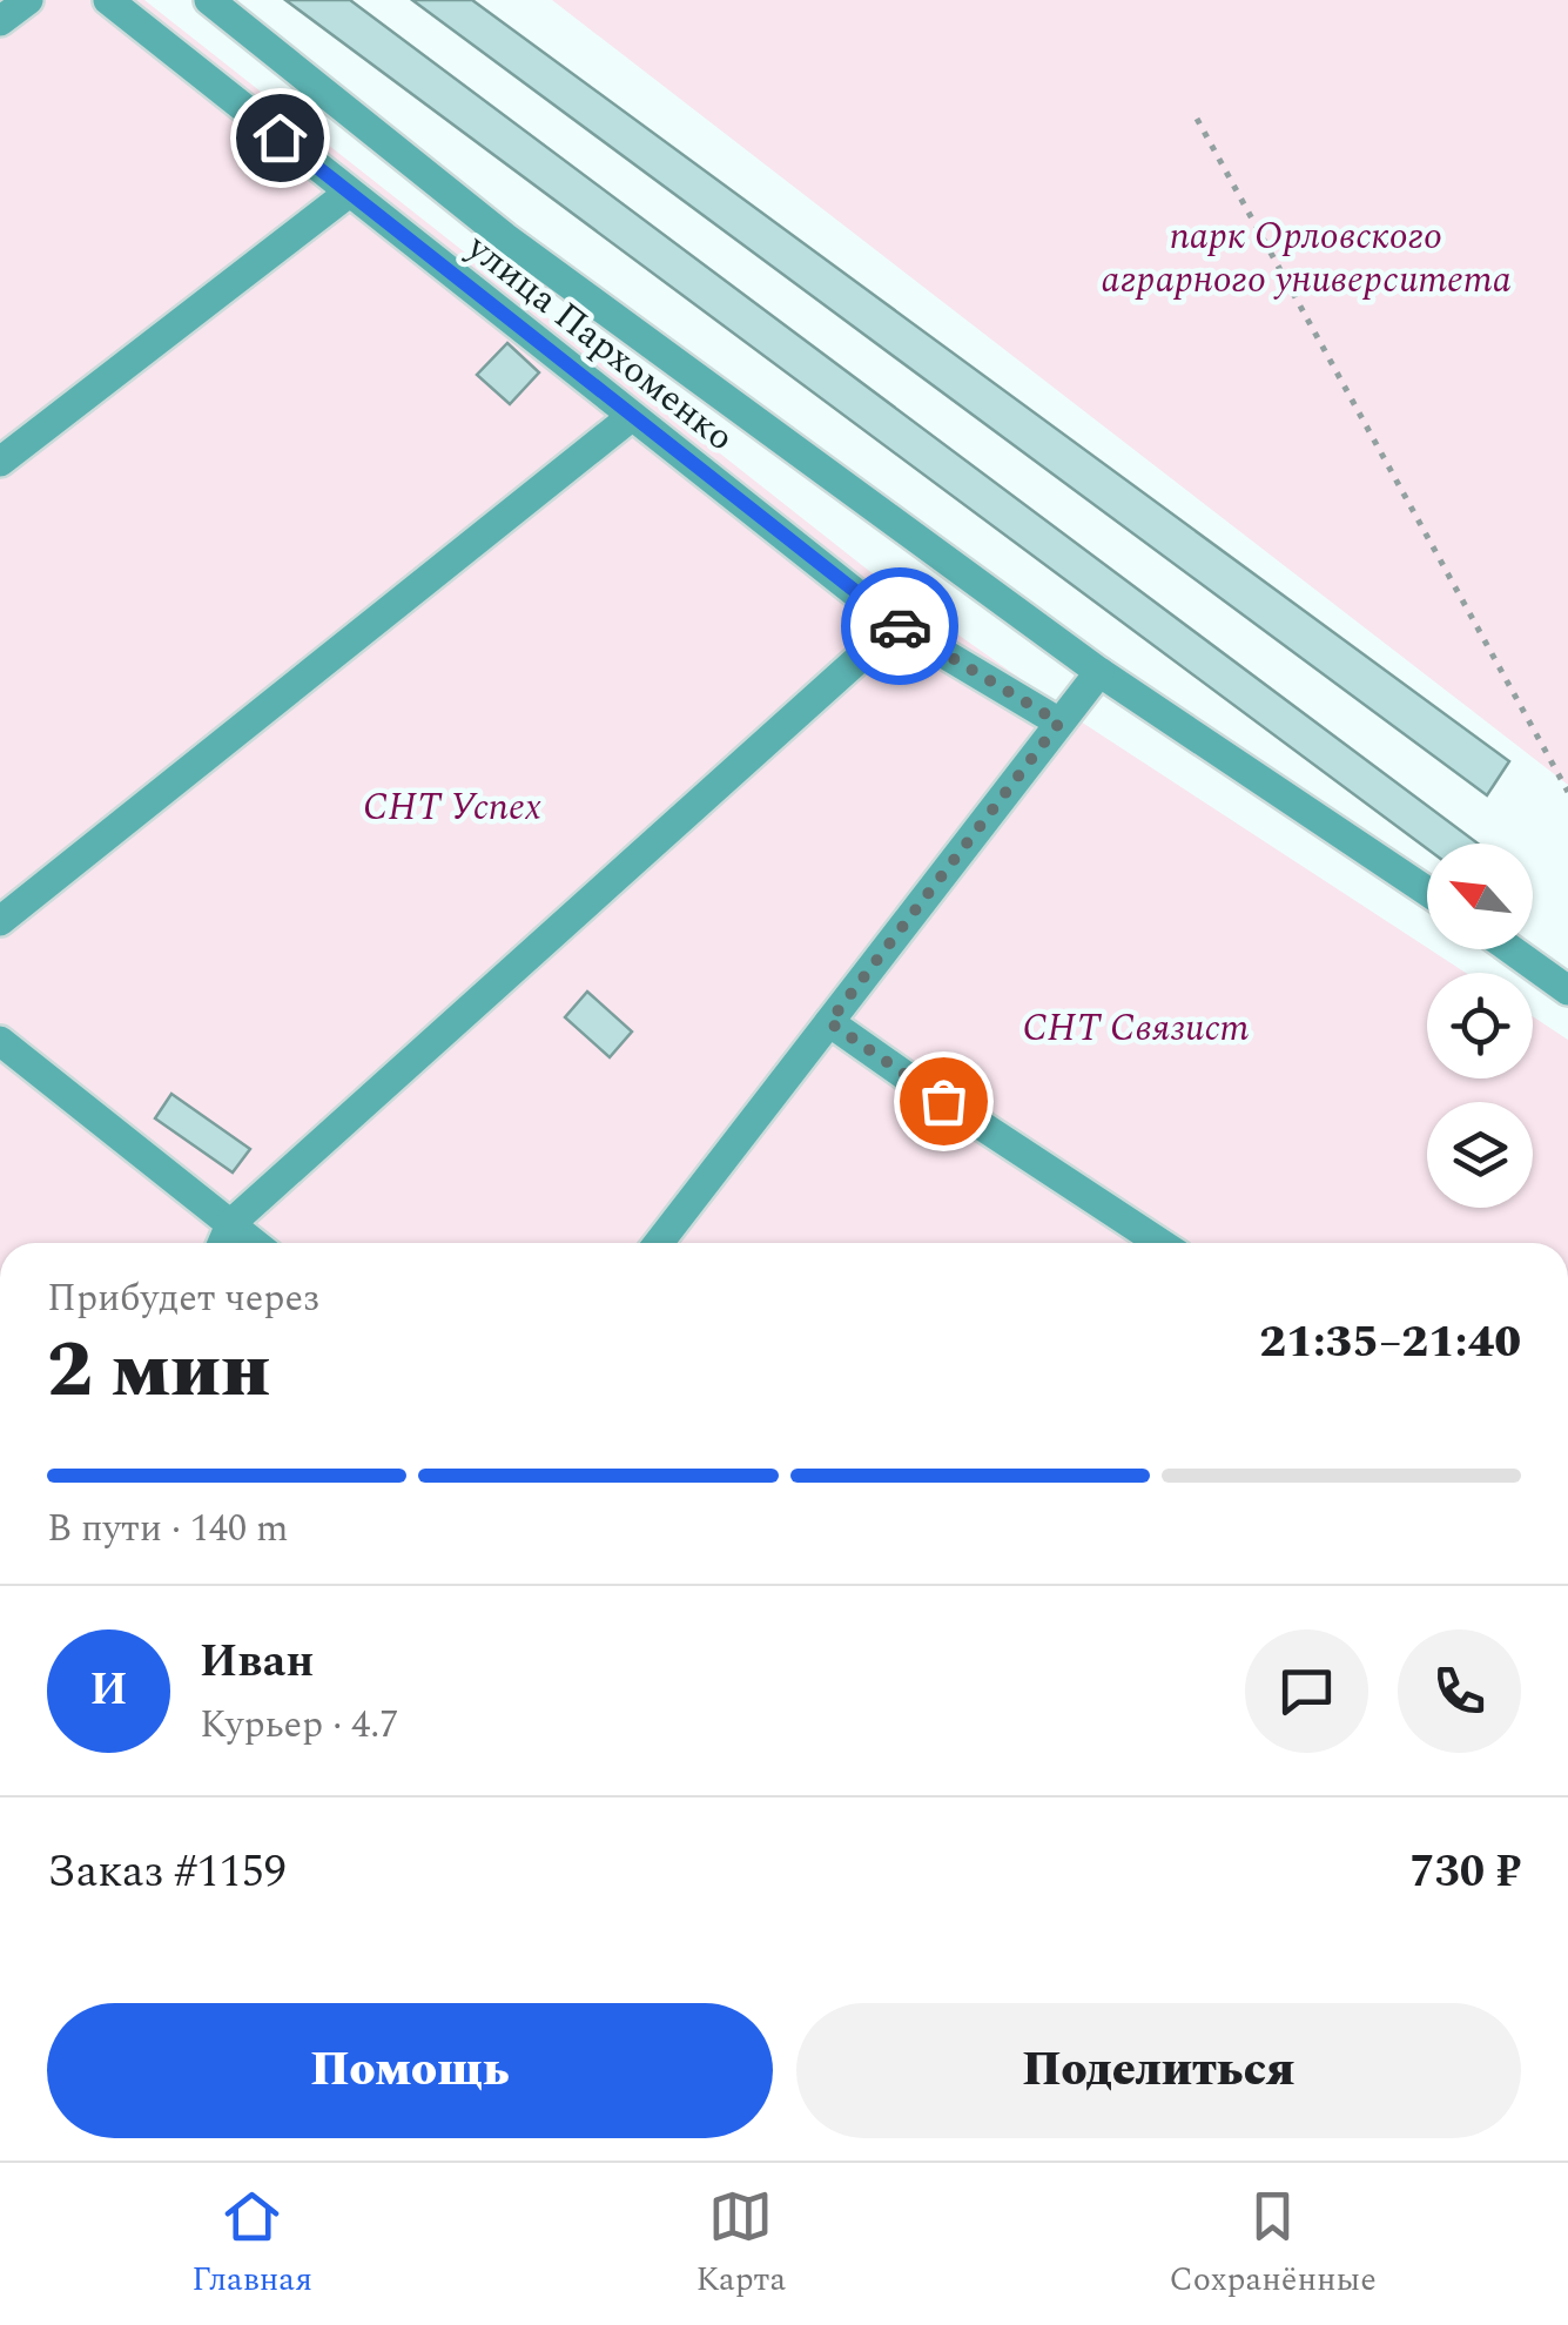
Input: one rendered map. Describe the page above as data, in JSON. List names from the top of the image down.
{
  "streets": {
    "street": ["улица Пархоменко"]
  },
  "parks": ["парк Орловского аграрного университета", "СНТ Успех", "СНТ Связист"],
  "north": "top left",
  "page": {
    "heading": ["2 мин", "Прибудет через", "21:35–21:40"],
    "panel": [
      "Иван",
      "Курьер · 4.7",
      "Заказ #1159",
      "730 ₽"
    ],
    "bar": "В пути · 140 m",
    "round": "И",
    "buttons": ["Помощь", "Поделиться"],
    "tabs": ["Главная", "Карта", "Сохранённые"]
  }
}
